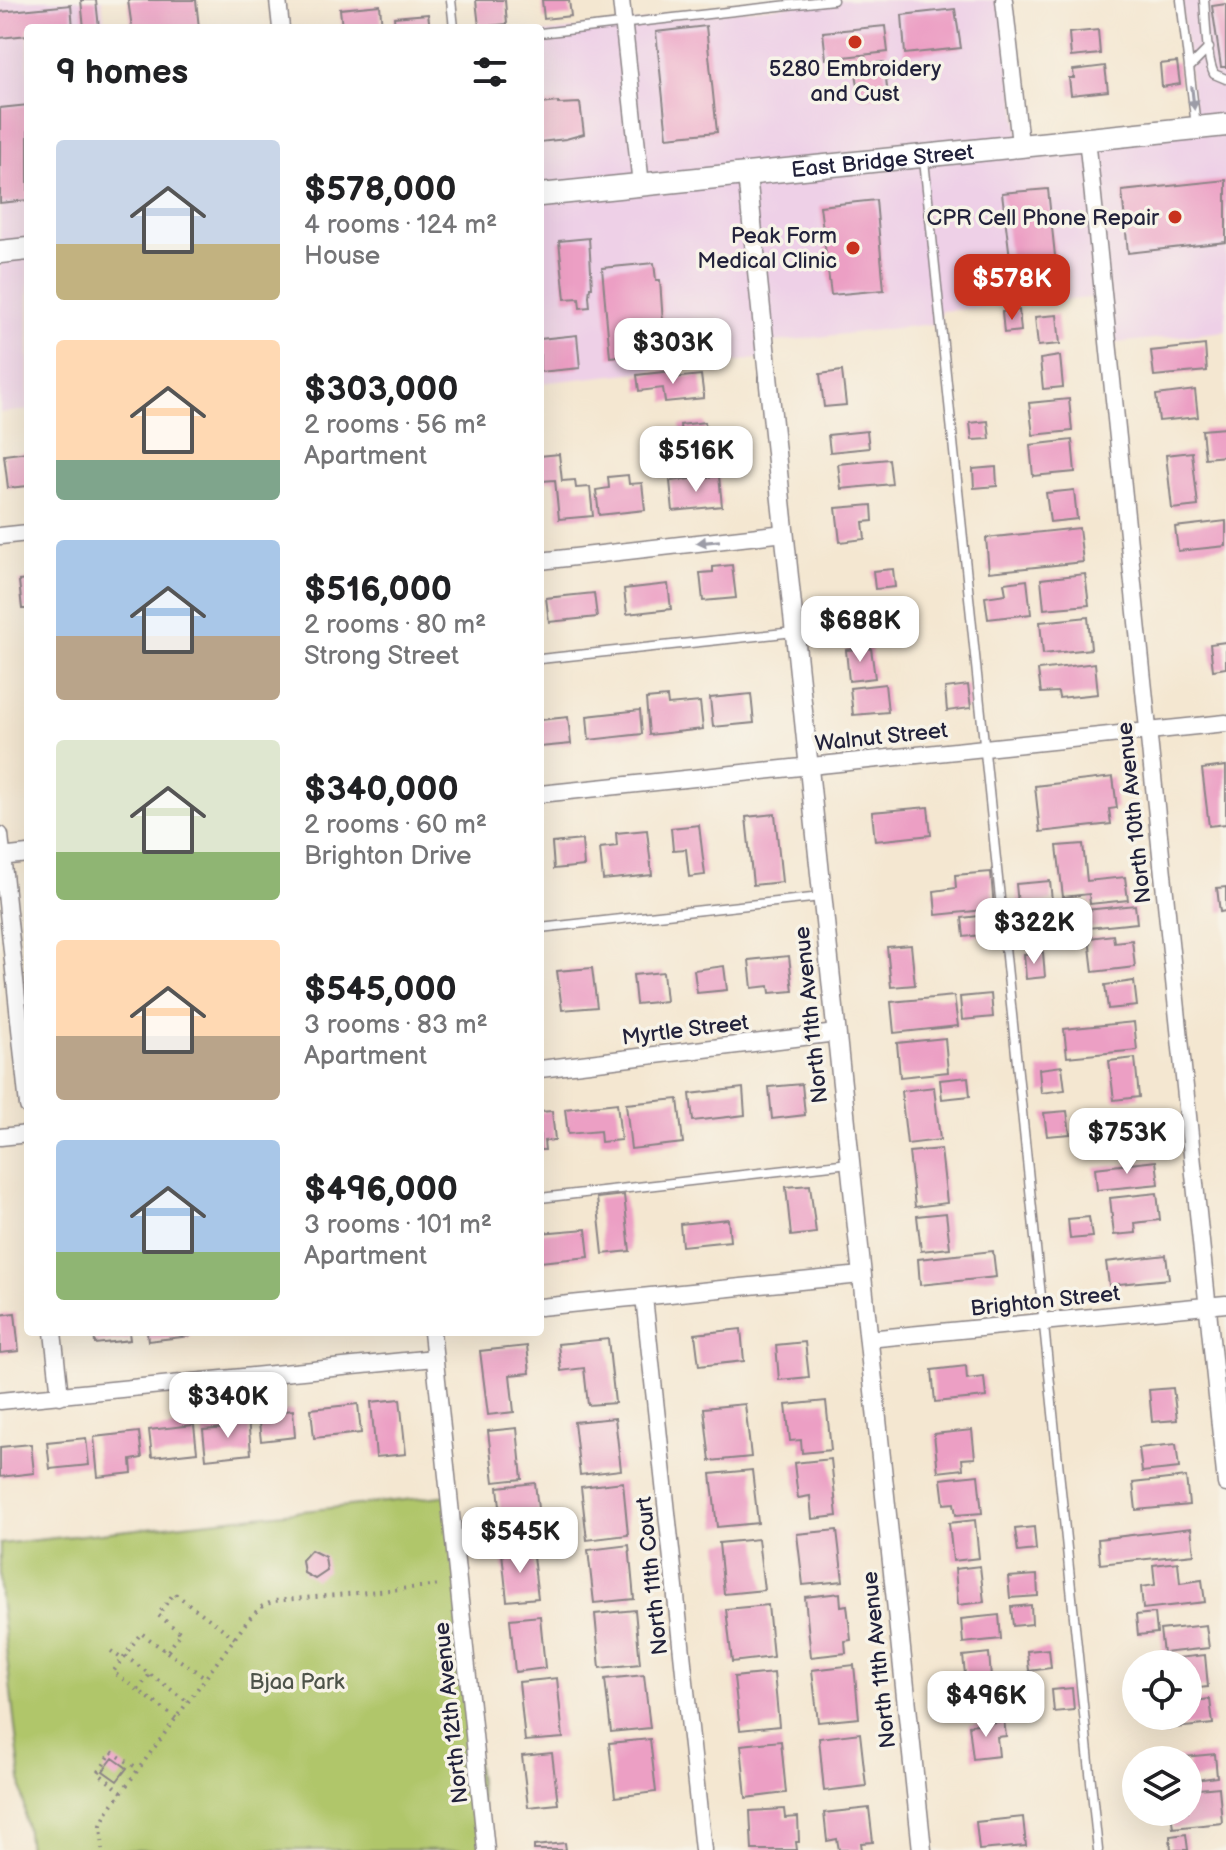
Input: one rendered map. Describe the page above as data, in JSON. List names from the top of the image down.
{
  "streets": {
    "main road": ["East Bridge Street"],
    "street": [
      "Walnut Street",
      "North 10th Avenue",
      "North 11th Avenue",
      "Myrtle Street",
      "Brighton Street",
      "North 11th Court",
      "North 12th Avenue"
    ]
  },
  "crossings": [
    ["East Bridge Street", "North 10th Avenue"],
    ["East Bridge Street", "North 11th Avenue"],
    ["Walnut Street", "North 10th Avenue"],
    ["Walnut Street", "North 11th Avenue"],
    ["North 10th Avenue", "Brighton Street"],
    ["North 11th Avenue", "Myrtle Street"],
    ["North 11th Avenue", "Brighton Street"]
  ],
  "parks": ["Bjaa Park"],
  "places": ["5280 Embroidery and Cust", "CPR Cell Phone Repair", "Peak Form Medical Clinic"],
  "page": {
    "heading": "9 homes",
    "list": [
      {
        "name": "$578,000",
        "note": "4 rooms · 124 m² · House"
      },
      {
        "name": "$303,000",
        "note": "2 rooms · 56 m² · Apartment"
      },
      {
        "name": "$516,000",
        "note": "2 rooms · 80 m² · Strong Street"
      },
      {
        "name": "$340,000",
        "note": "2 rooms · 60 m² · Brighton Drive"
      },
      {
        "name": "$545,000",
        "note": "3 rooms · 83 m² · Apartment"
      },
      {
        "name": "$496,000",
        "note": "3 rooms · 101 m² · Apartment"
      }
    ],
    "price": [
      "$578K",
      "$303K",
      "$516K",
      "$688K",
      "$322K",
      "$753K",
      "$340K",
      "$545K",
      "$496K"
    ]
  }
}
